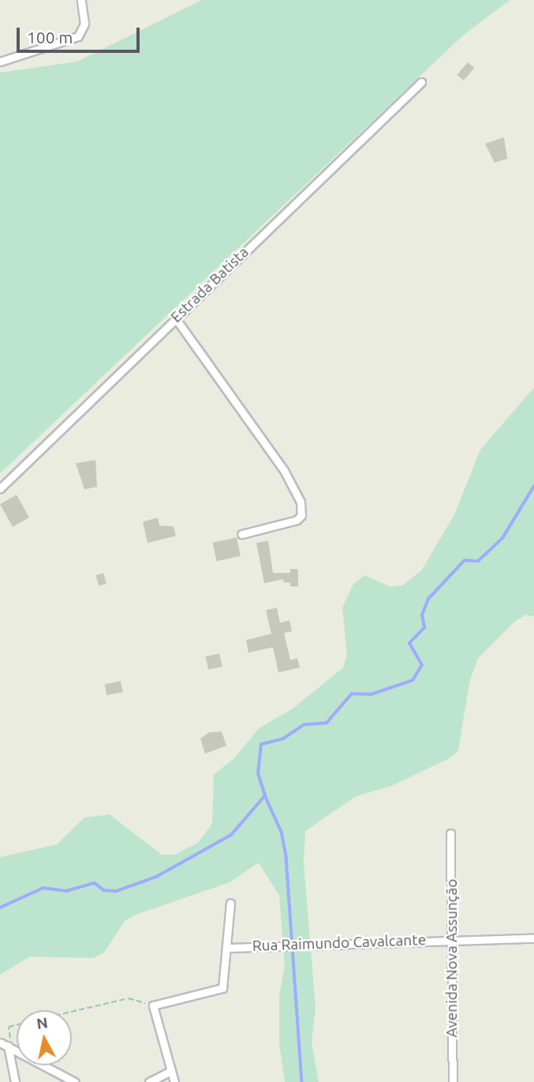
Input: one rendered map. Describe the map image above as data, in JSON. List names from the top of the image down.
{
  "streets": {
    "street": ["Estrada Batista", "Rua Raimundo Cavalcante", "Avenida Nova Assunção"]
  },
  "crossings": [
    ["Rua Raimundo Cavalcante", "Avenida Nova Assunção"]
  ],
  "scale_bar": "100 m",
  "north": "top"
}
